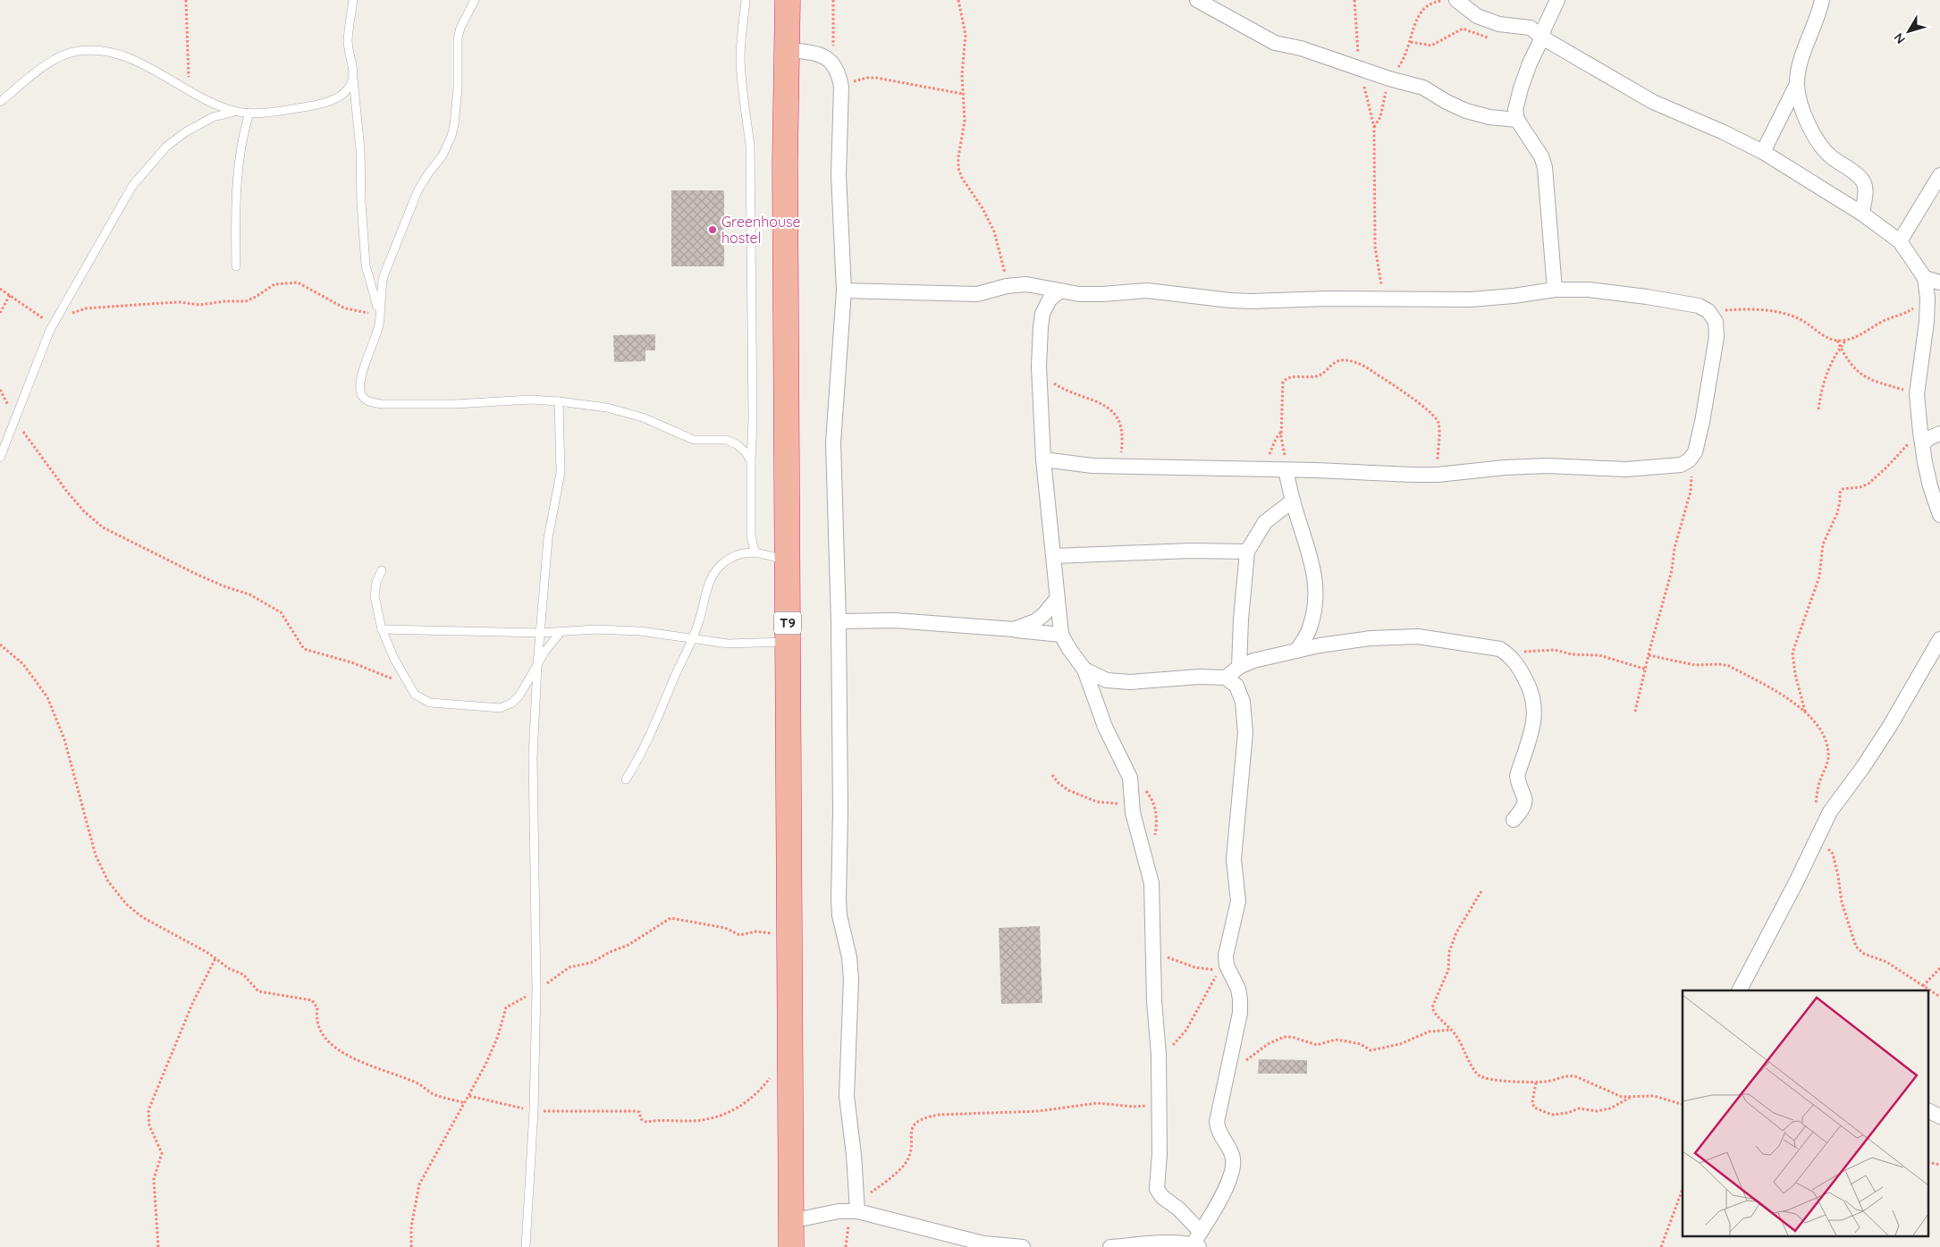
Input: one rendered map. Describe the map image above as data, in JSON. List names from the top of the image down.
{
  "streets": {
    "highway": ["T9"]
  },
  "places": ["Greenhouse hostel"],
  "north": "bottom left"
}
